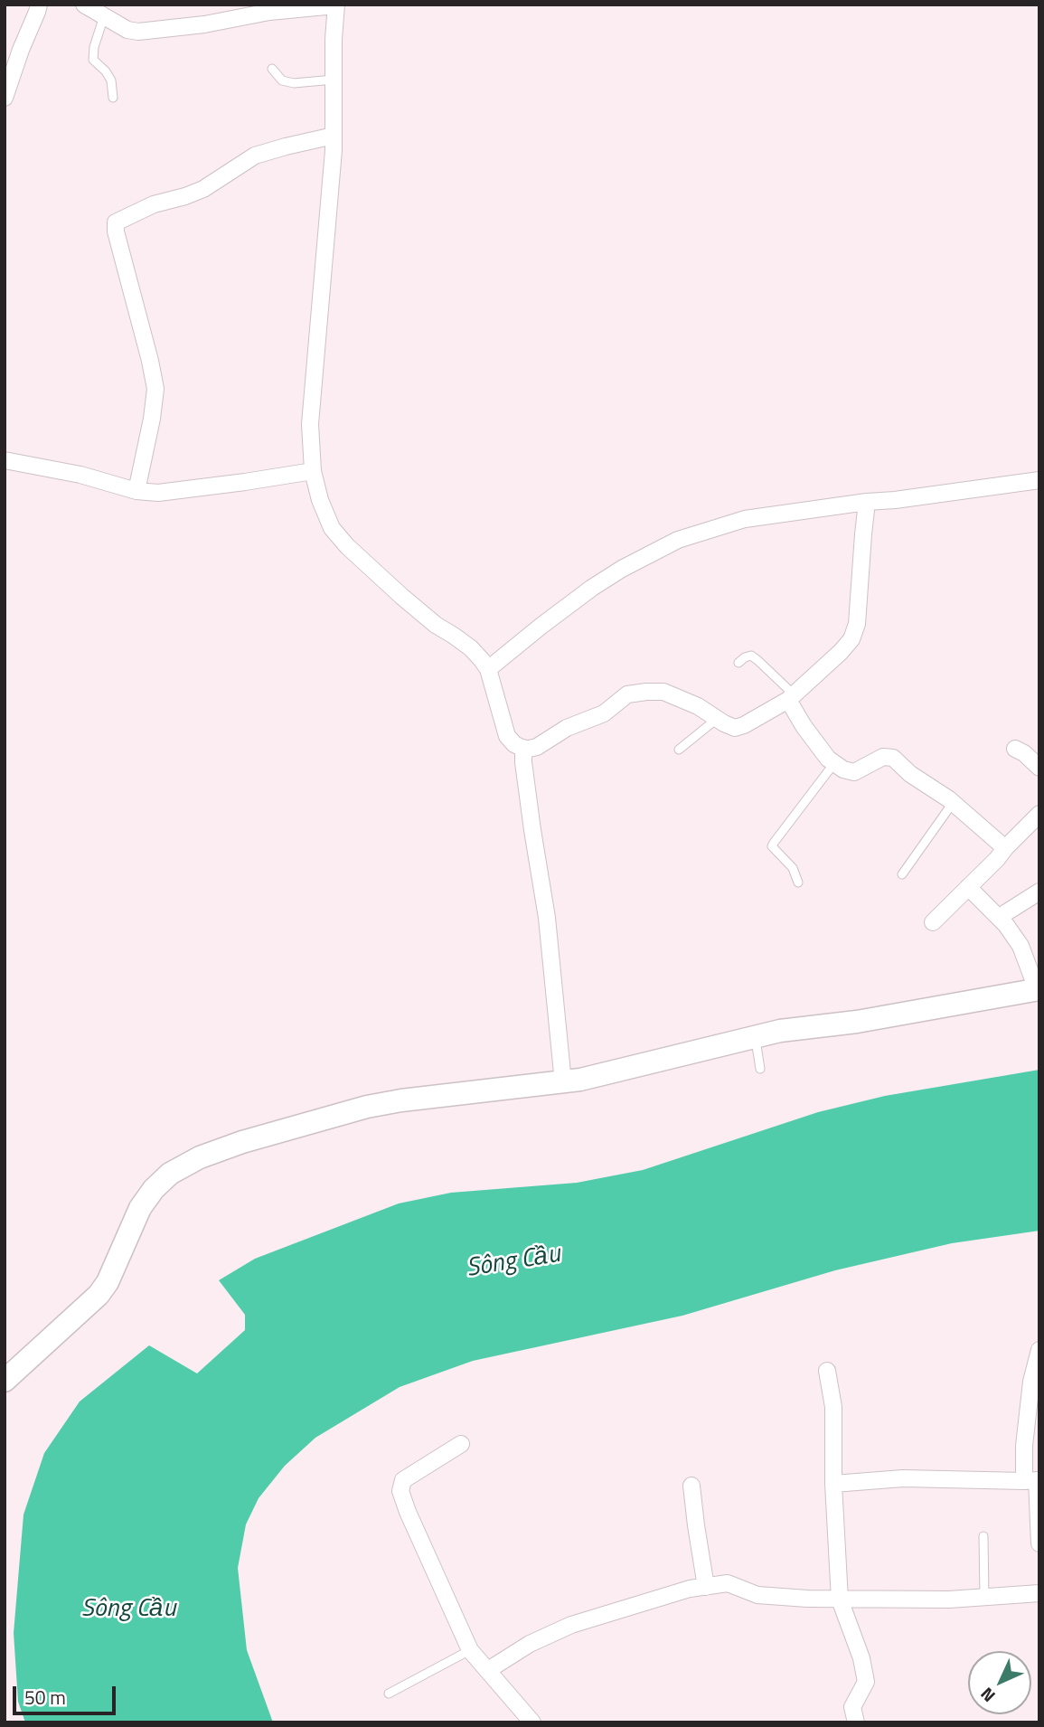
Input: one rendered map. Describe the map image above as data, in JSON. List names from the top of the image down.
{
  "water": ["Sông Cầu"],
  "scale_bar": "50 m",
  "north": "bottom left"
}
